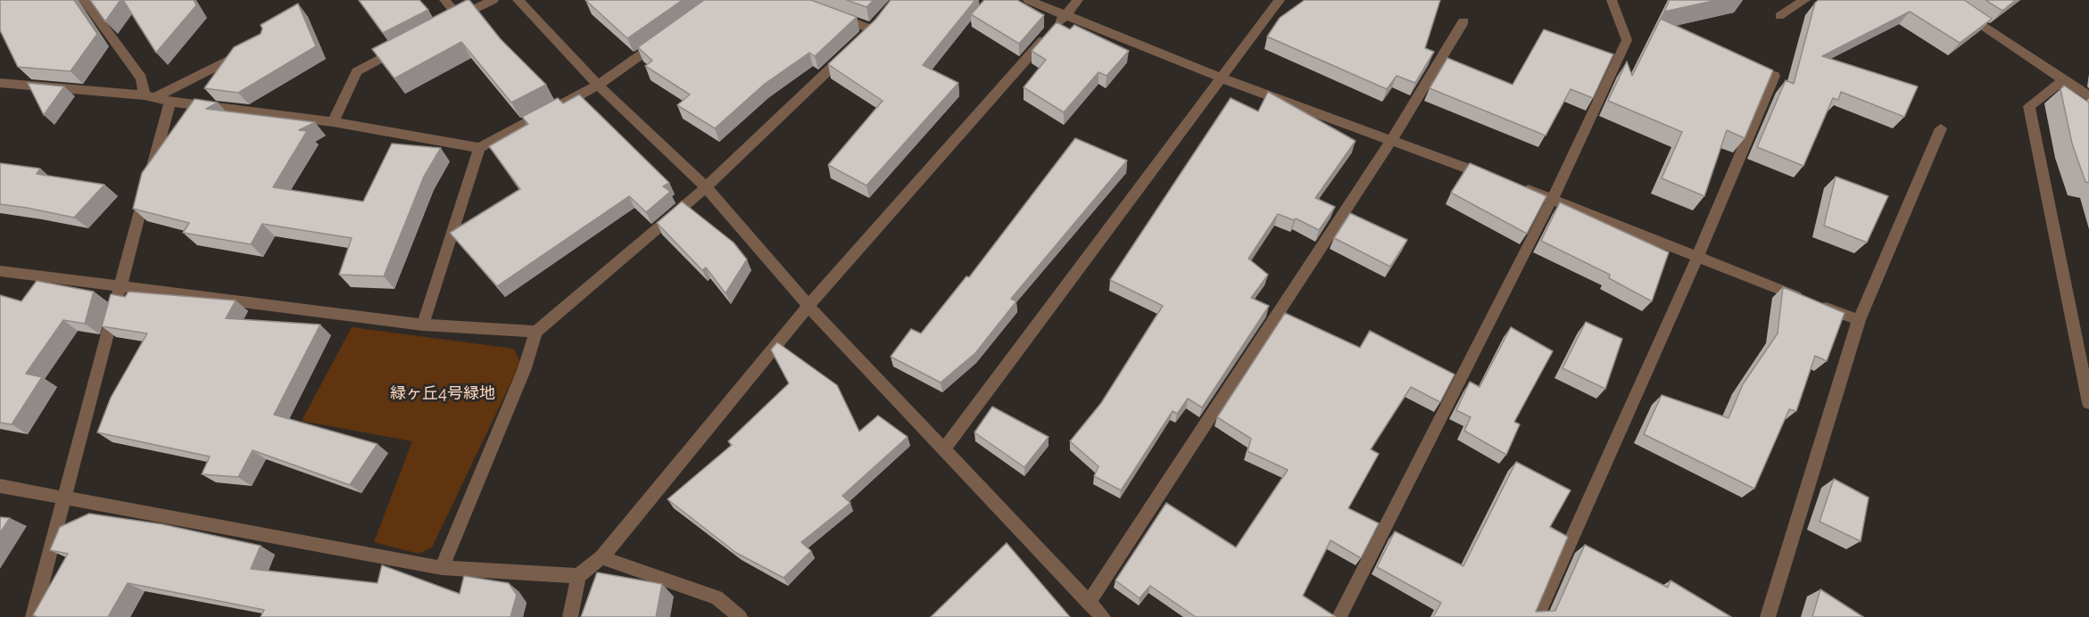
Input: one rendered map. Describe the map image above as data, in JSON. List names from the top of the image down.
{
  "parks": ["緑ヶ丘4号緑地"]
}
